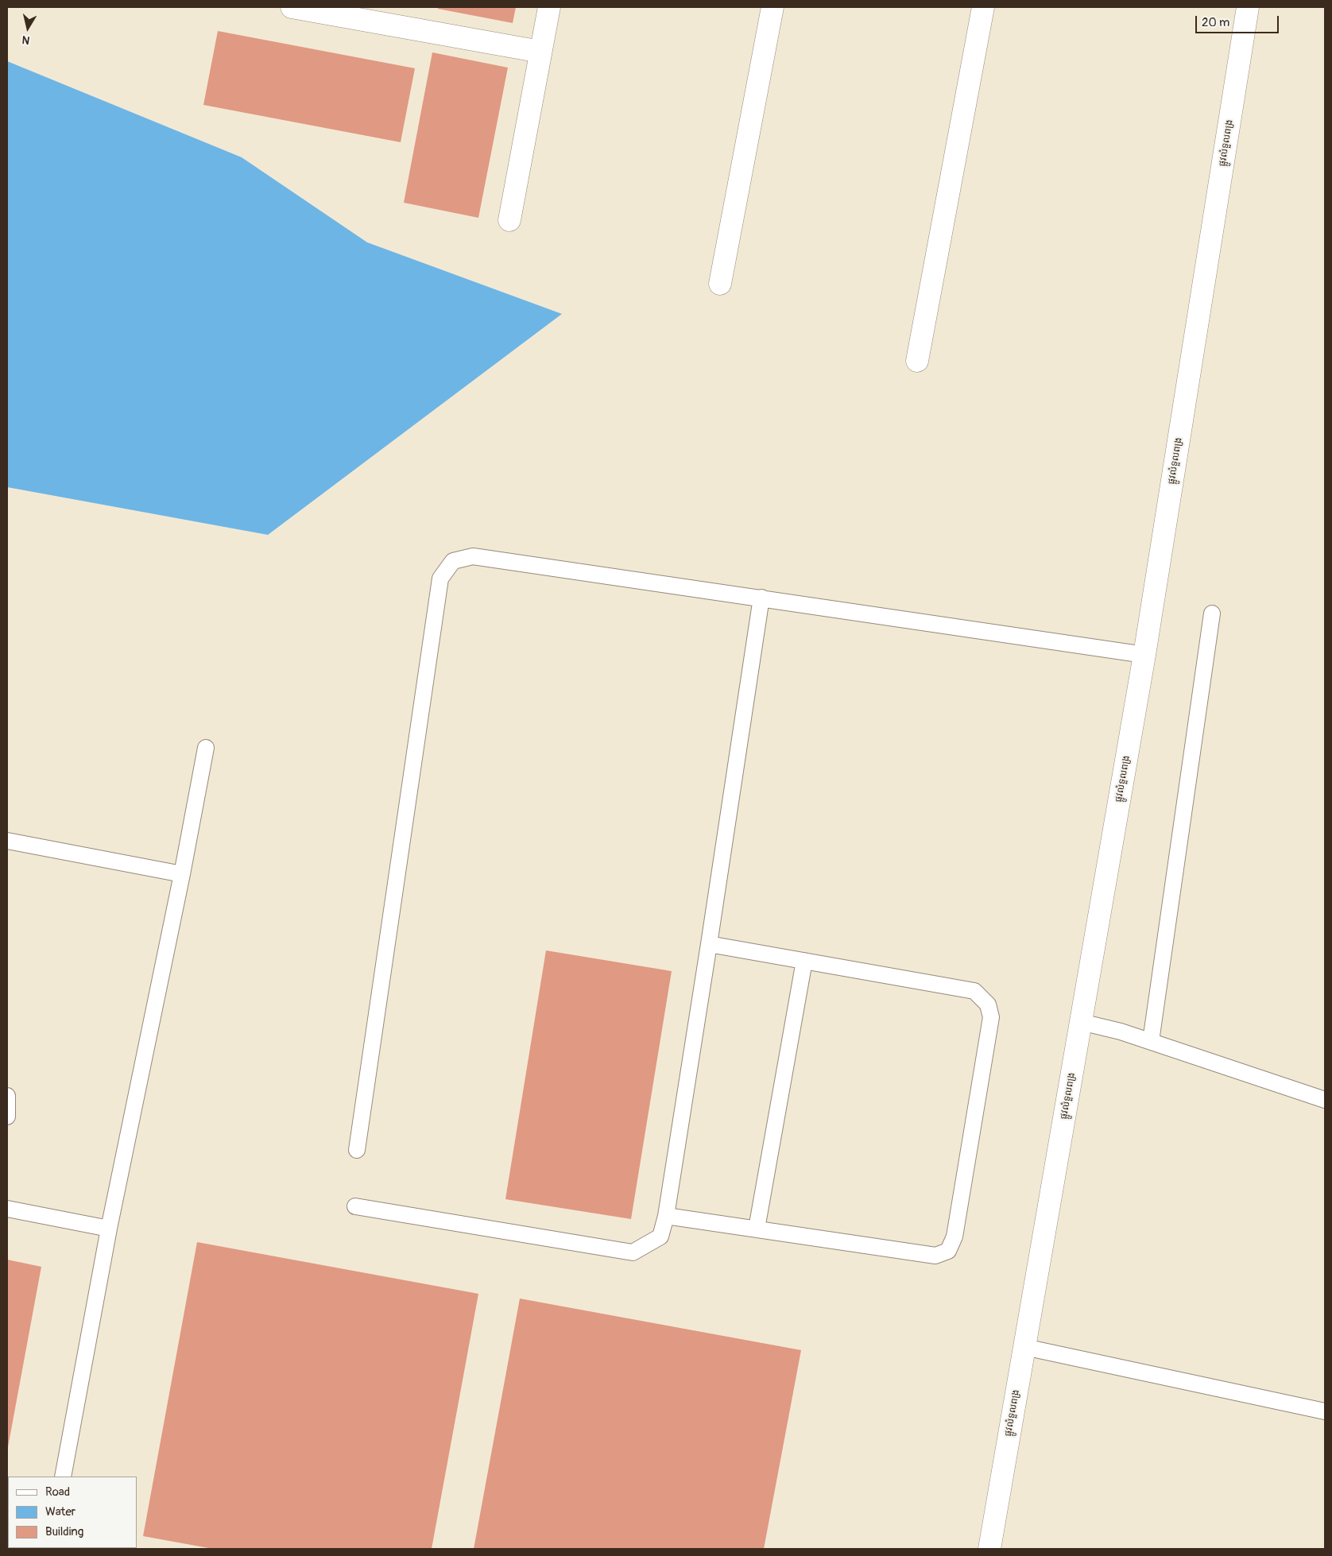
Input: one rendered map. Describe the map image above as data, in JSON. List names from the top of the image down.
{
  "streets": {
    "street": ["ផ្លូវលំទួលពង្រ"]
  },
  "legend": ["Road", "Water", "Building"],
  "scale_bar": "20 m",
  "north": "bottom"
}
